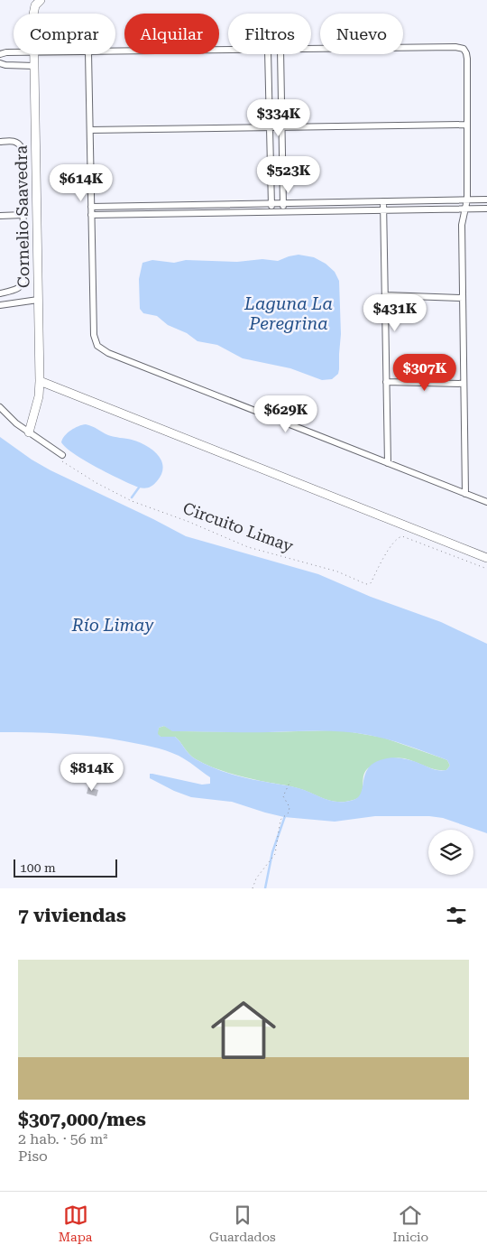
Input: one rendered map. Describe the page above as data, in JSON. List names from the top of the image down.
{
  "streets": {
    "street": ["Cornelio Saavedra"],
    "path": ["Circuito Limay"]
  },
  "water": ["Laguna La Peregrina", "Río Limay"],
  "scale_bar": "100 m",
  "page": {
    "chip": [
      "Comprar",
      "Alquilar",
      "Filtros",
      "Nuevo"
    ],
    "price": [
      "$334K",
      "$523K",
      "$614K",
      "$431K",
      "$307K",
      "$629K",
      "$814K"
    ],
    "scale": "100 m",
    "heading": "7 viviendas",
    "list": [
      {
        "name": "$307,000/mes",
        "note": "2 hab. · 56 m² · Piso"
      }
    ],
    "tabs": ["Mapa", "Guardados", "Inicio"]
  }
}
